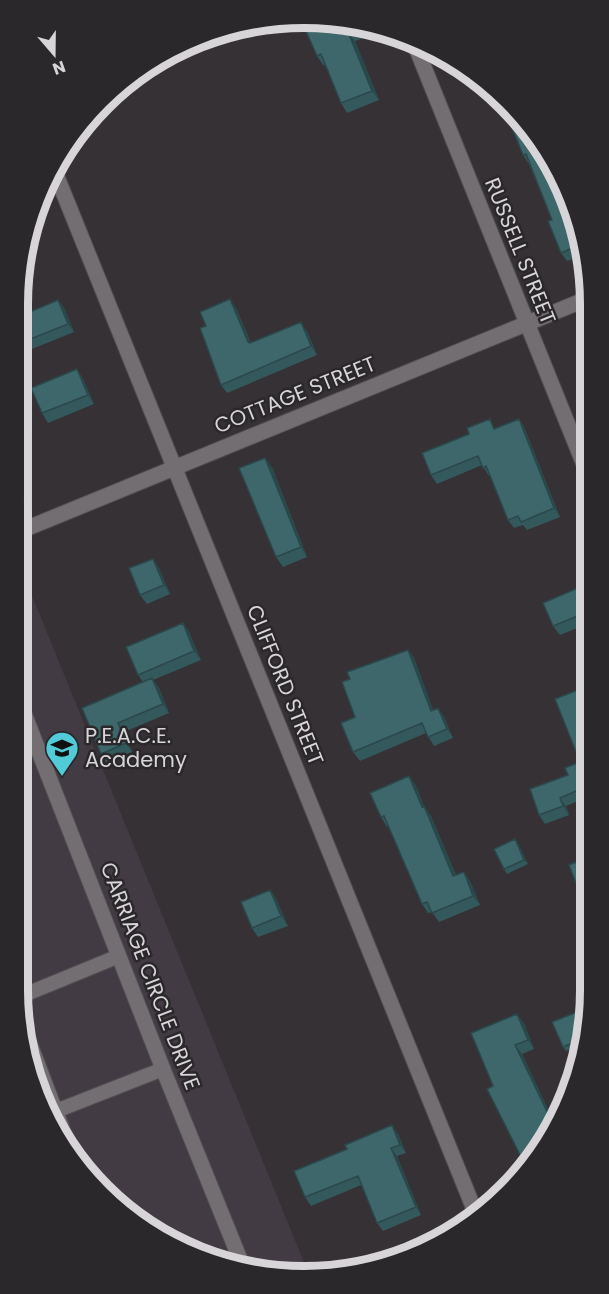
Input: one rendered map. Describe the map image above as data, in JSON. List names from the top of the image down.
{
  "streets": {
    "street": [
      "RUSSELL STREET",
      "COTTAGE STREET",
      "CLIFFORD STREET",
      "CARRIAGE CIRCLE DRIVE"
    ]
  },
  "crossings": [
    ["RUSSELL STREET", "COTTAGE STREET"],
    ["COTTAGE STREET", "CLIFFORD STREET"]
  ],
  "places": {
    "school or university": ["P.E.A.C.E. Academy"]
  },
  "north": "bottom"
}
